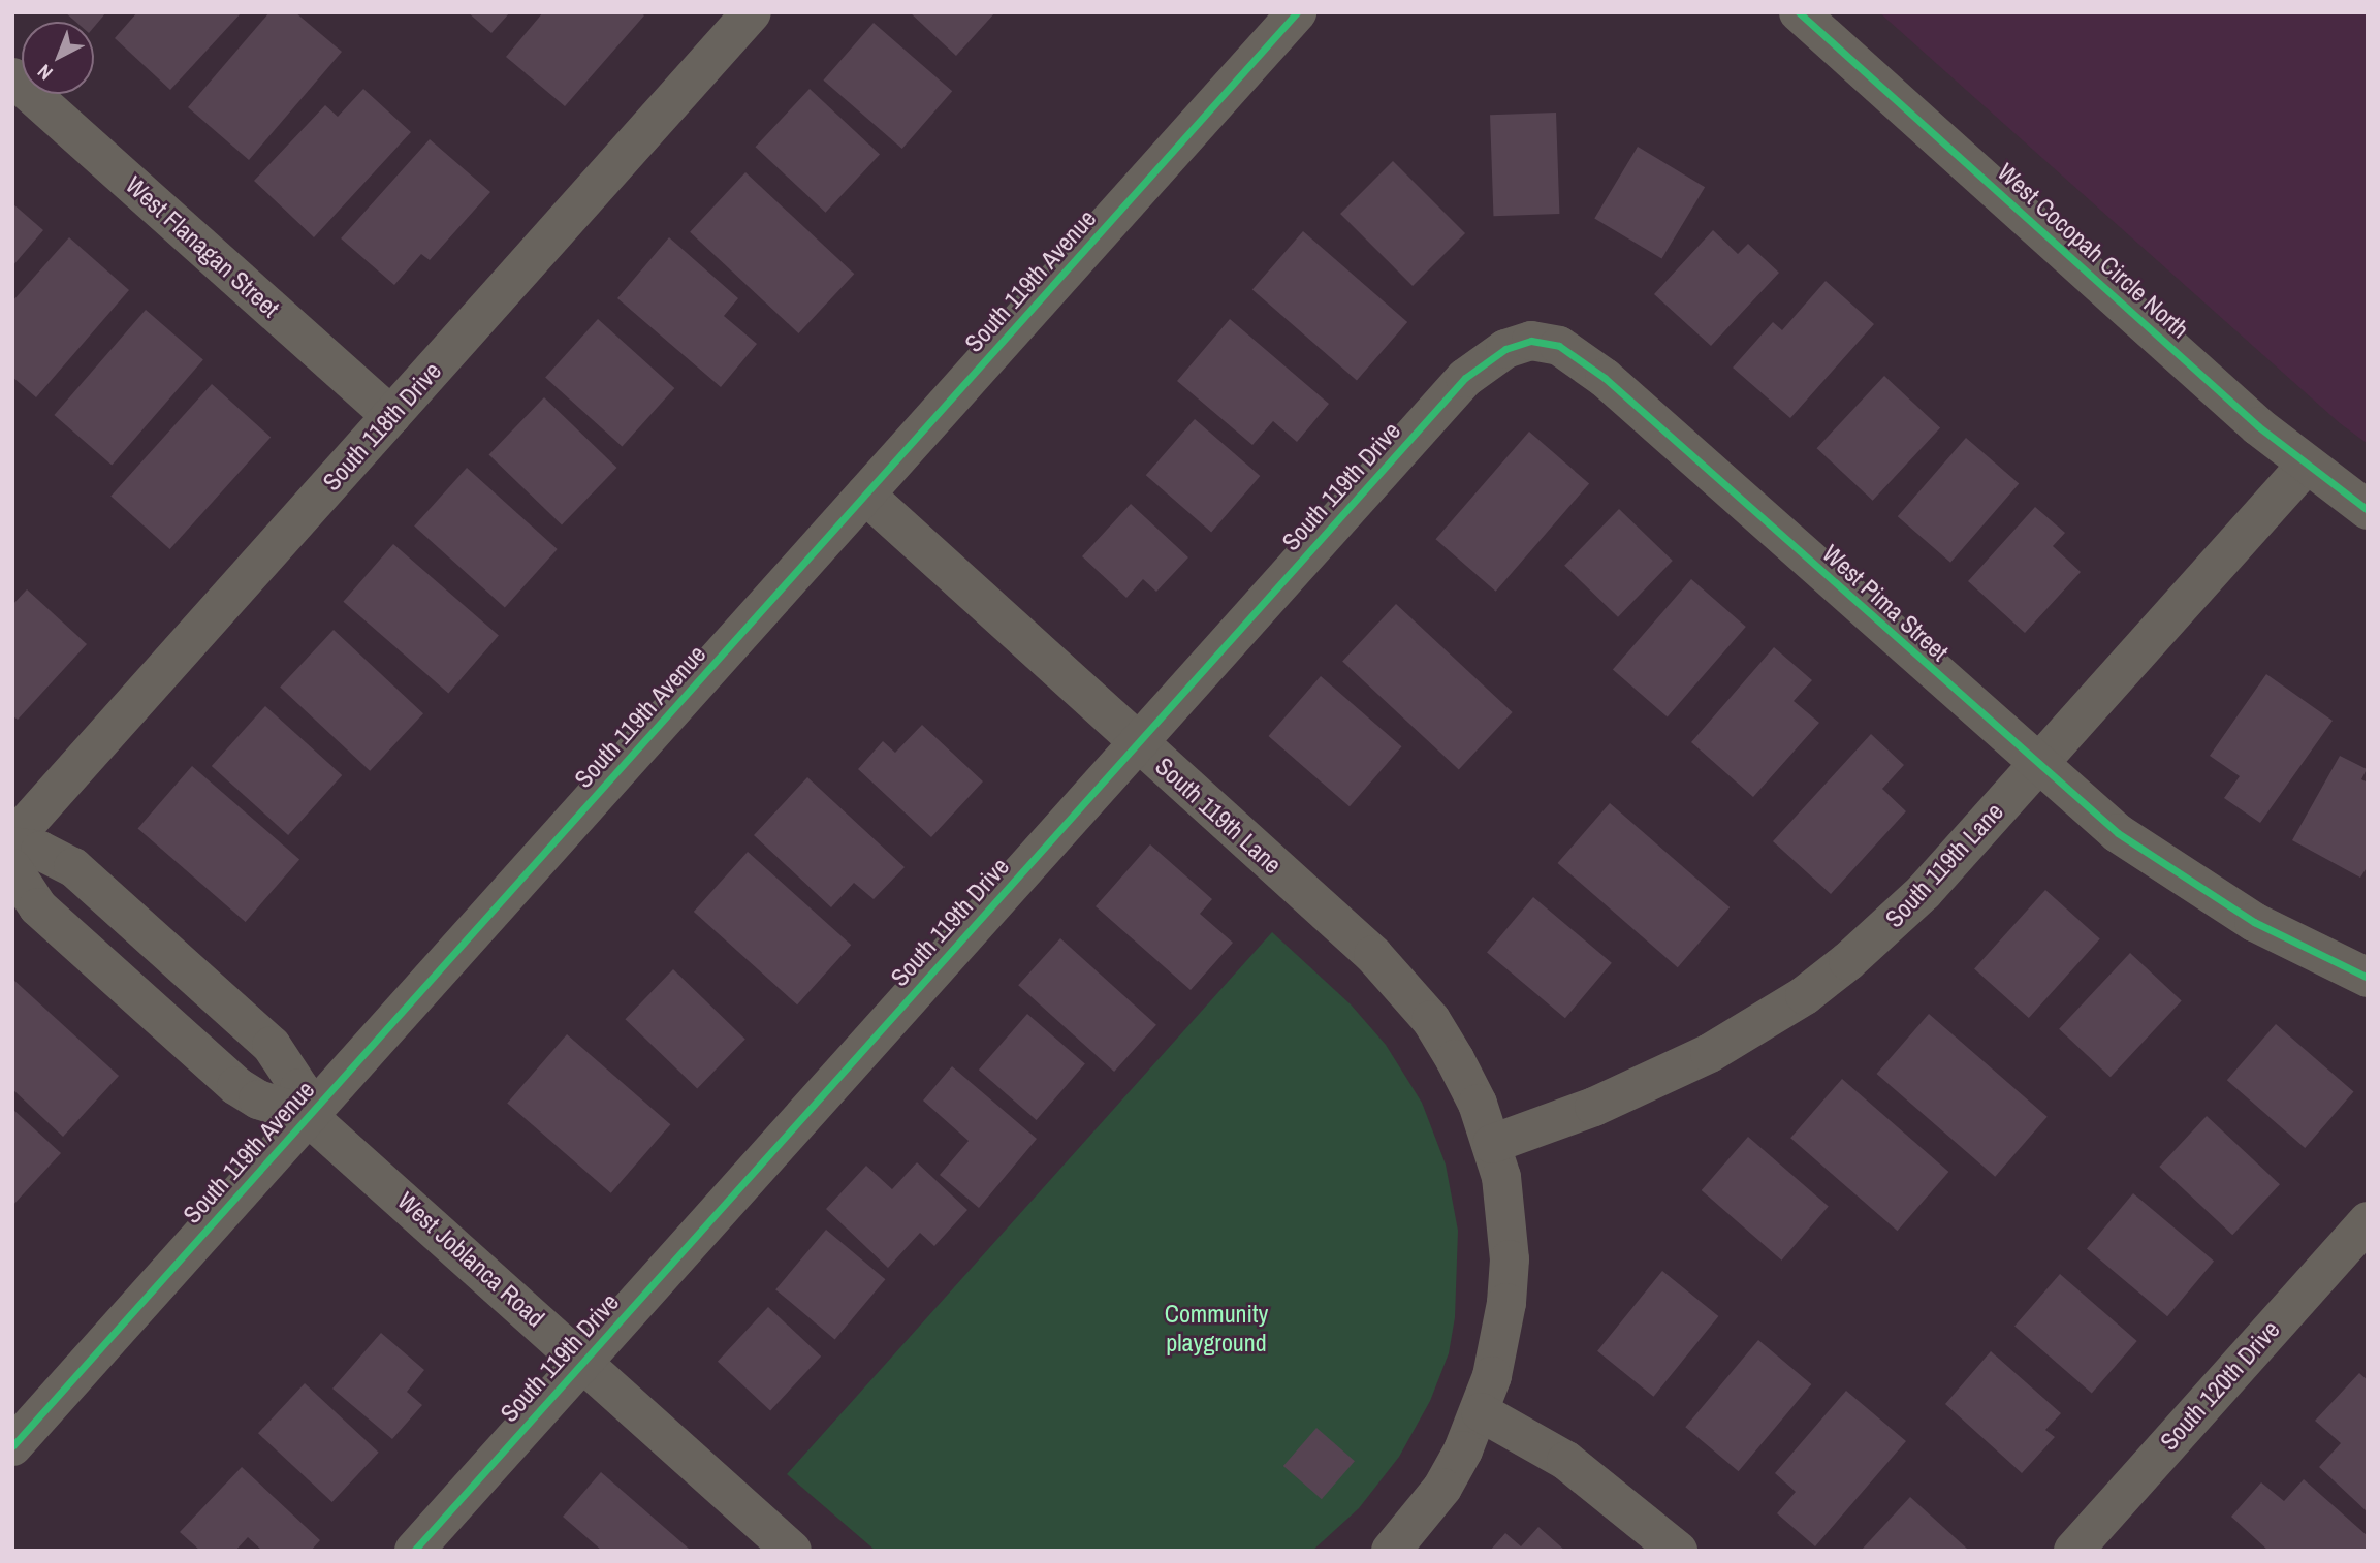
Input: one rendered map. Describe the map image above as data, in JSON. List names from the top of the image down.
{
  "streets": {
    "street": [
      "West Flanagan Street",
      "West Cocopah Circle North",
      "South 119th Avenue",
      "South 118th Drive",
      "South 119th Drive",
      "West Pima Street",
      "South 119th Lane",
      "West Joblanca Road",
      "South 120th Drive"
    ]
  },
  "crossings": [
    ["West Flanagan Street", "South 118th Drive"],
    ["West Cocopah Circle North", "South 119th Lane"],
    ["South 119th Avenue", "South 119th Lane"],
    ["South 119th Avenue", "West Joblanca Road"],
    ["South 119th Drive", "West Pima Street"],
    ["South 119th Drive", "South 119th Lane"],
    ["South 119th Drive", "West Joblanca Road"],
    ["West Pima Street", "South 119th Lane"]
  ],
  "parks": ["Community playground"],
  "north": "bottom left"
}
